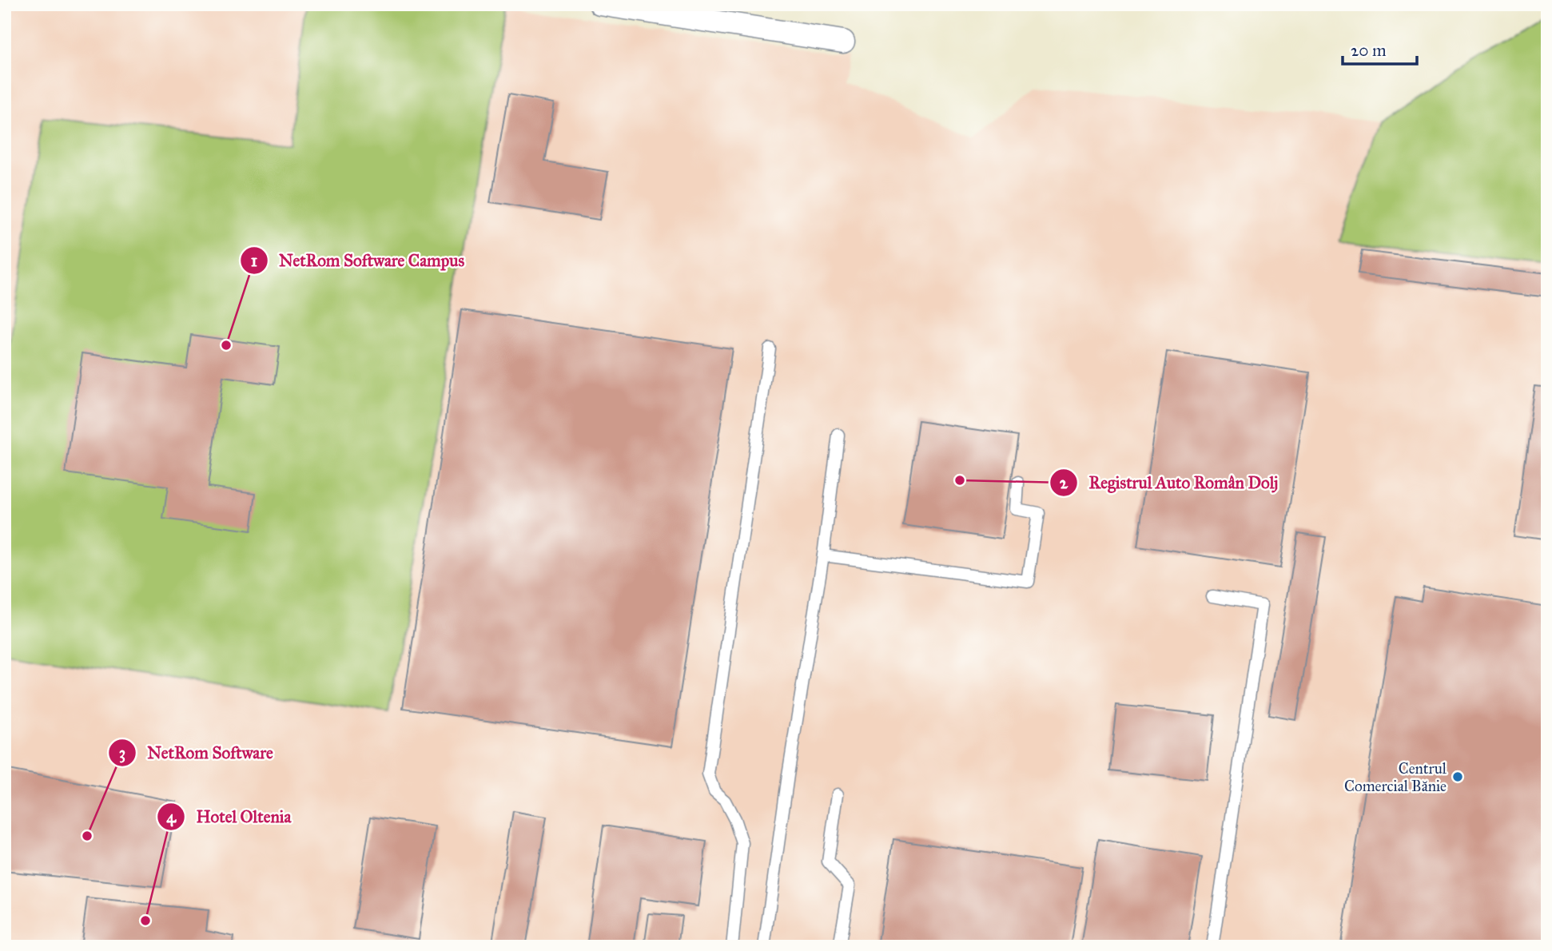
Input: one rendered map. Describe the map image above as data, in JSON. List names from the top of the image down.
{
  "places": [
    "NetRom Software Campus",
    "Registrul Auto Român Dolj",
    "Centrul Comercial Bănie",
    "NetRom Software",
    "Hotel Oltenia"
  ],
  "scale_bar": "20 m"
}
